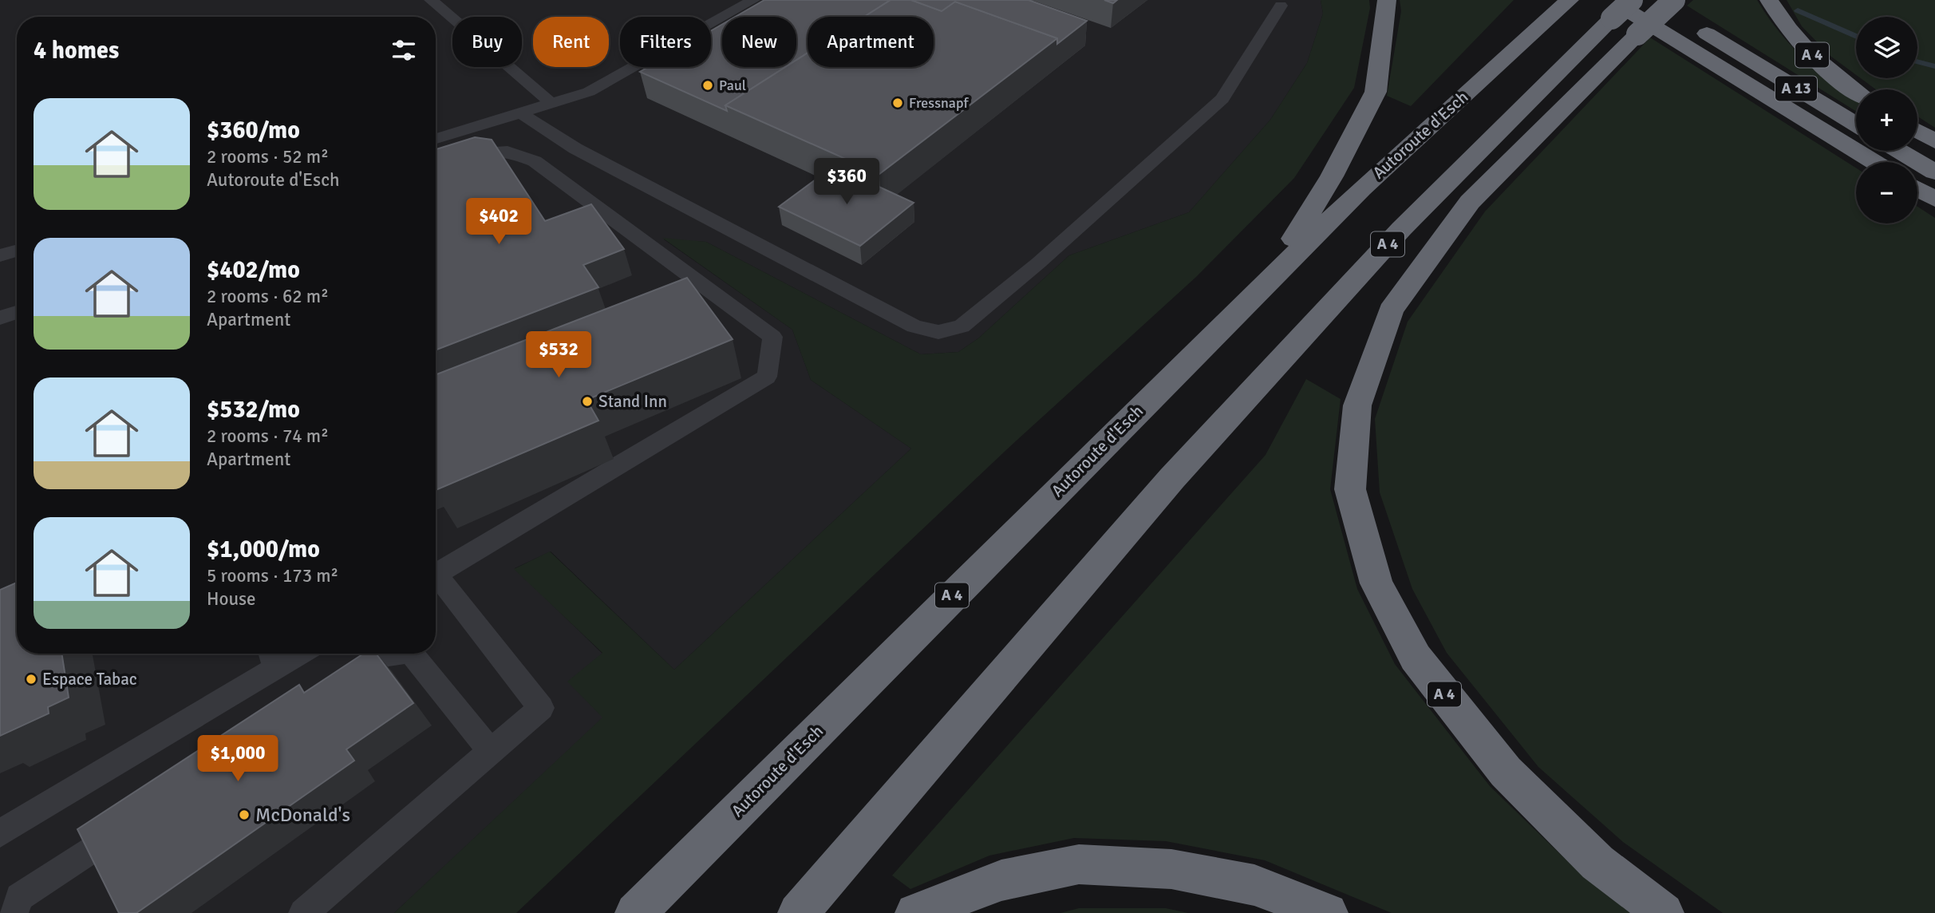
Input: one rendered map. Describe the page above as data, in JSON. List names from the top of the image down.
{
  "streets": {
    "highway": ["A 4", "A 13", "Autoroute d'Esch"]
  },
  "crossings": [
    ["A 4", "Autoroute d'Esch"]
  ],
  "places": [
    "Paul",
    "Fressnapf",
    "Stand Inn",
    "Espace Tabac",
    "McDonald's"
  ],
  "page": {
    "map_buttons": ["+", "−"],
    "chip": [
      "Buy",
      "Rent",
      "Filters",
      "New",
      "Apartment"
    ],
    "heading": "4 homes",
    "list": [
      {
        "name": "$360/mo",
        "note": "2 rooms · 52 m² · Autoroute d'Esch"
      },
      {
        "name": "$402/mo",
        "note": "2 rooms · 62 m² · Apartment"
      },
      {
        "name": "$532/mo",
        "note": "2 rooms · 74 m² · Apartment"
      },
      {
        "name": "$1,000/mo",
        "note": "5 rooms · 173 m² · House"
      }
    ],
    "price": [
      "$360",
      "$402",
      "$532",
      "$1,000"
    ]
  }
}
